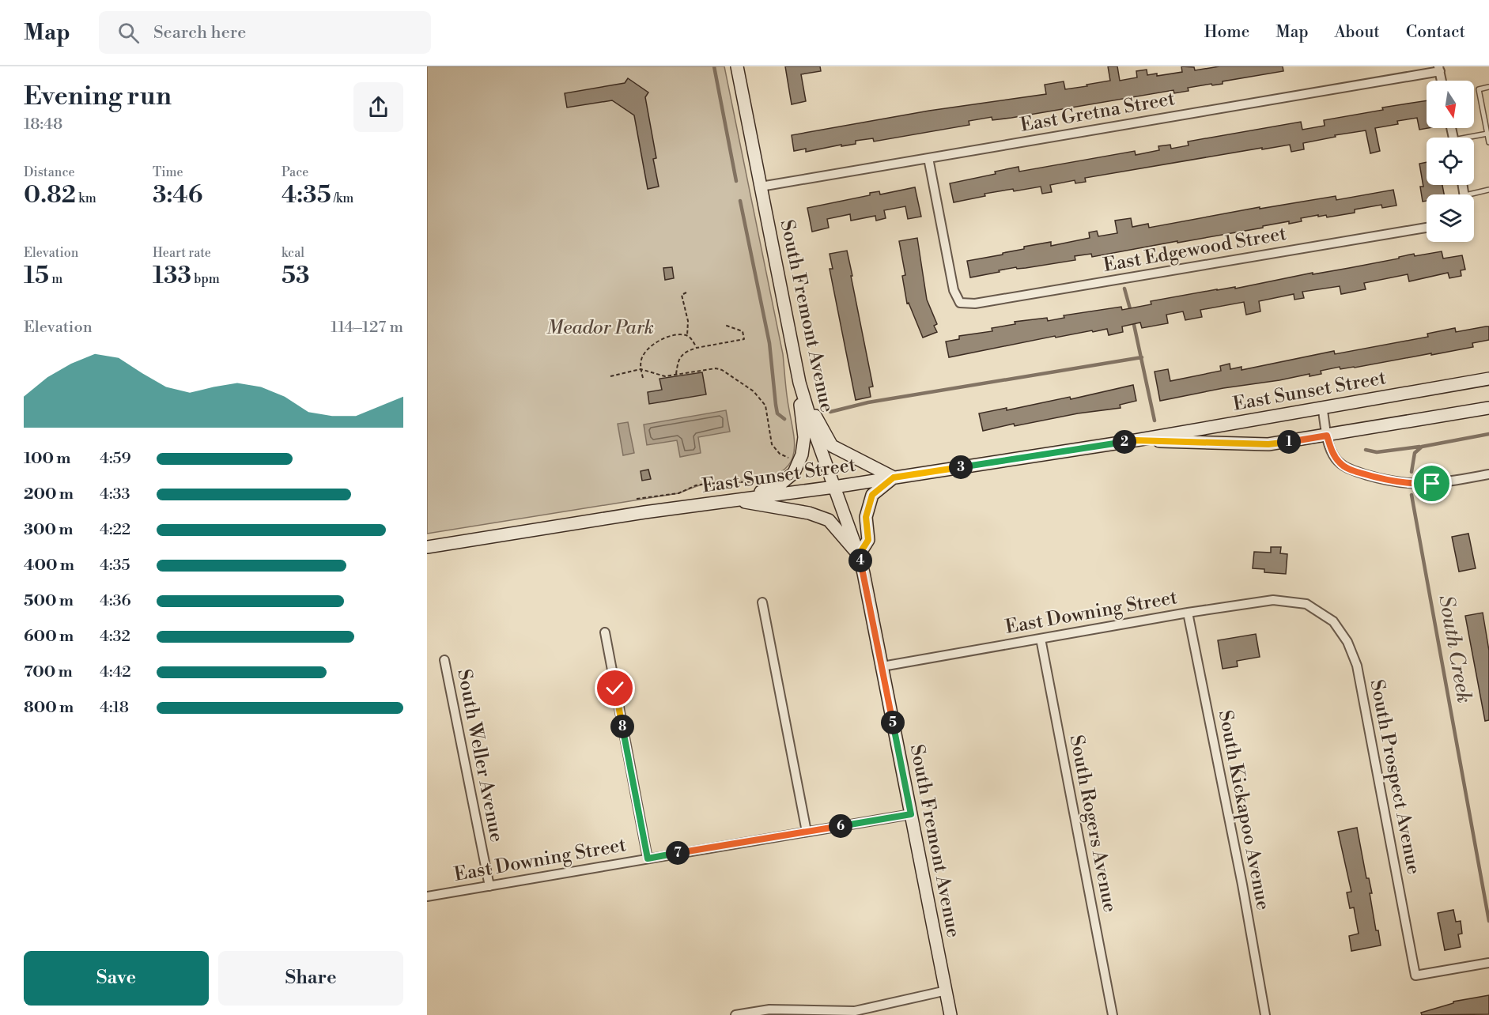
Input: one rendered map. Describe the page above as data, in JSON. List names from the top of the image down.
{
  "streets": {
    "main road": ["South Fremont Avenue", "East Sunset Street"],
    "street": [
      "East Gretna Street",
      "East Edgewood Street",
      "East Downing Street",
      "South Weller Avenue",
      "South Prospect Avenue",
      "South Kickapoo Avenue",
      "South Rogers Avenue"
    ]
  },
  "crossings": [
    ["East Gretna Street", "East Edgewood Street"],
    ["East Gretna Street", "South Fremont Avenue"],
    ["South Fremont Avenue", "East Sunset Street"],
    ["South Fremont Avenue", "East Downing Street"],
    ["East Downing Street", "South Weller Avenue"],
    ["East Downing Street", "South Prospect Avenue"],
    ["East Downing Street", "South Kickapoo Avenue"],
    ["East Downing Street", "South Rogers Avenue"]
  ],
  "water": ["South Creek"],
  "parks": ["Meador Park"],
  "north": "bottom",
  "page": {
    "header": "Map",
    "search": "Search here",
    "nav": [
      "Home",
      "Map",
      "About",
      "Contact"
    ],
    "heading": ["Evening run", "18:48"],
    "stats": [
      ["Distance", "0.82 km"],
      ["Time", "3:46"],
      ["Pace", "4:35 /km"],
      ["Elevation", "15 m"],
      ["Heart rate", "133 bpm"],
      ["kcal", "53"]
    ],
    "chart": ["Elevation", "114–127 m"],
    "pins": [
      "1",
      "2",
      "3",
      "4",
      "5",
      "8",
      "6",
      "7"
    ],
    "list": [
      {
        "name": "100 m",
        "note": "4:59"
      },
      {
        "name": "200 m",
        "note": "4:33"
      },
      {
        "name": "300 m",
        "note": "4:22"
      },
      {
        "name": "400 m",
        "note": "4:35"
      },
      {
        "name": "500 m",
        "note": "4:36"
      },
      {
        "name": "600 m",
        "note": "4:32"
      },
      {
        "name": "700 m",
        "note": "4:42"
      },
      {
        "name": "800 m",
        "note": "4:18"
      }
    ],
    "buttons": ["Save", "Share"]
  }
}
